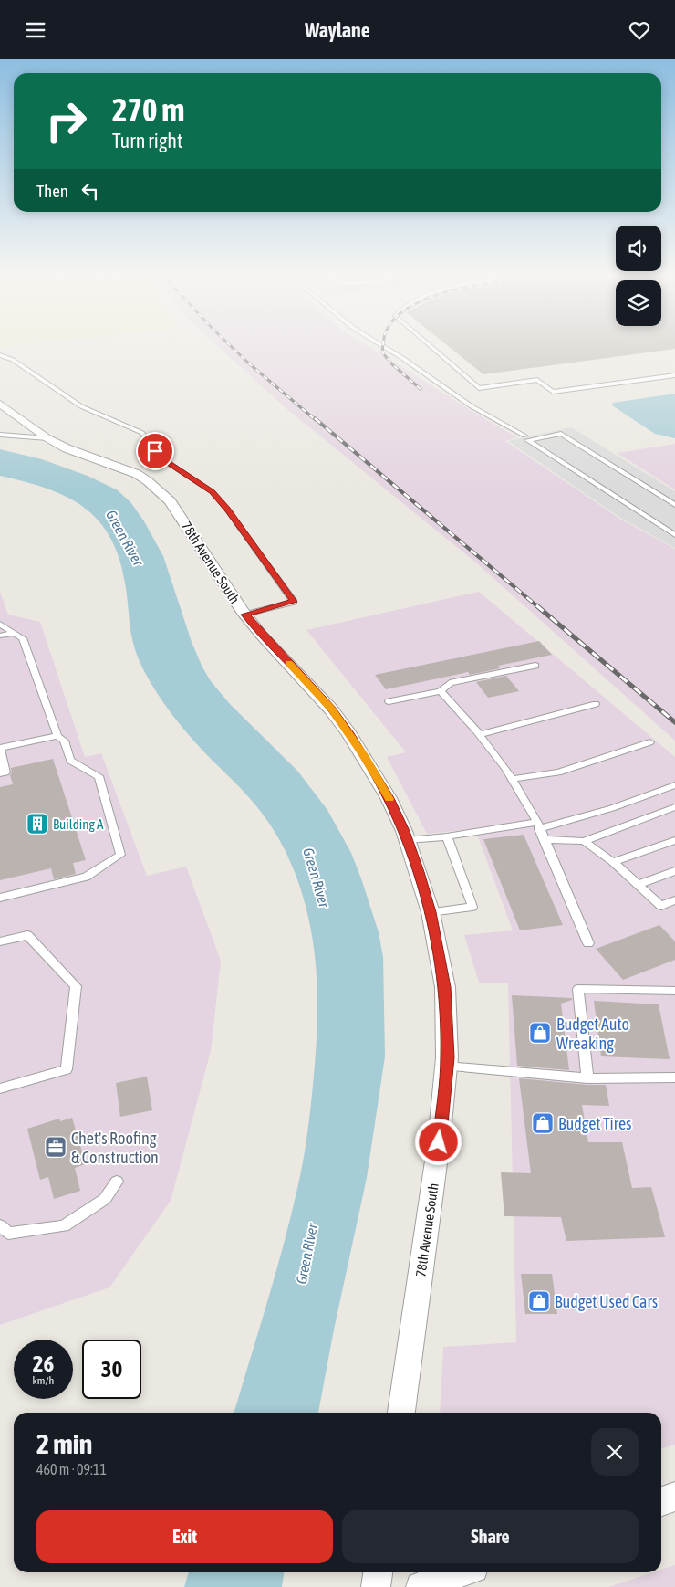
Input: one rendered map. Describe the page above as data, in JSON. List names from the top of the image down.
{
  "streets": {
    "street": ["78th Avenue South"]
  },
  "water": ["Green River"],
  "places": {
    "building": ["Building A"],
    "shop": ["Budget Auto Wreaking", "Budget Tires", "Budget Used Cars"],
    "office": ["Chet's Roofing & Construction"]
  },
  "page": {
    "header": "Waylane",
    "turn": ["270 m", "Turn right"],
    "then": "Then",
    "speed": "26 km/h",
    "limit": "30",
    "heading": ["2 min", "460 m · 09:11"],
    "buttons": ["Exit", "Share"]
  }
}
